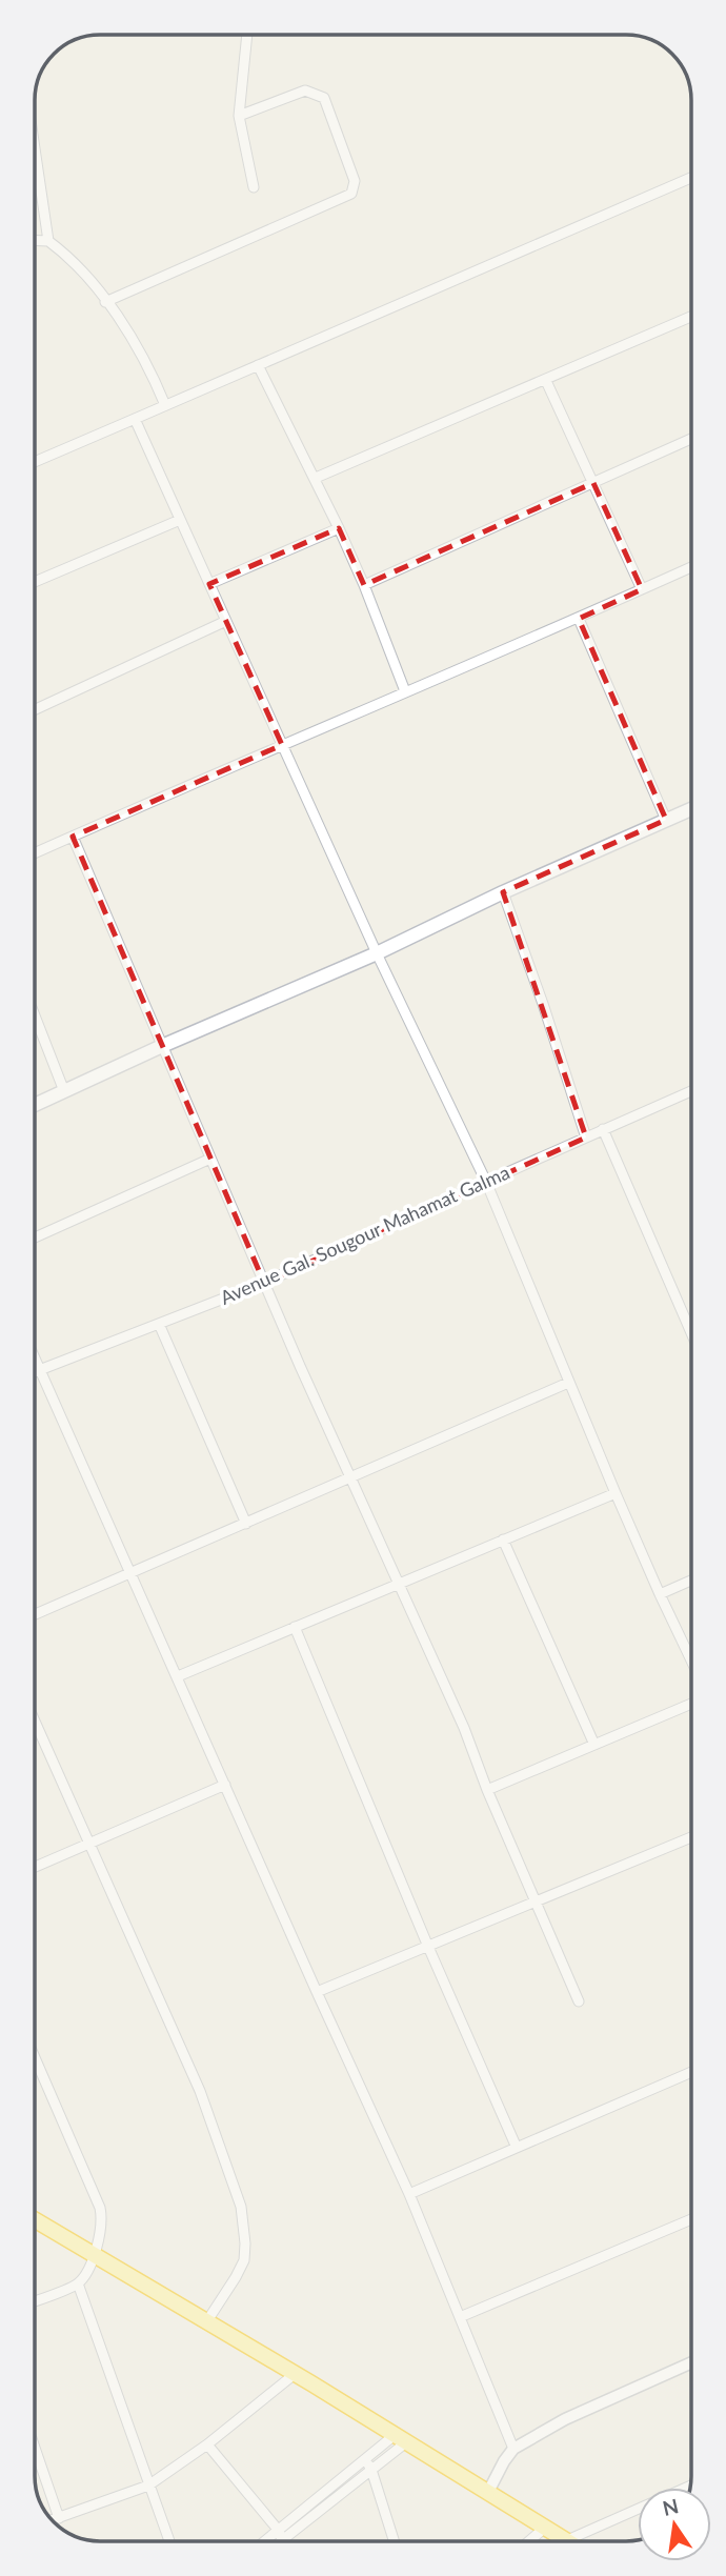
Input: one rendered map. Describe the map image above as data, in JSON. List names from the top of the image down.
{
  "streets": {
    "street": ["Avenue Gal. Sougour Mahamat Galma"]
  },
  "north": "top"
}
